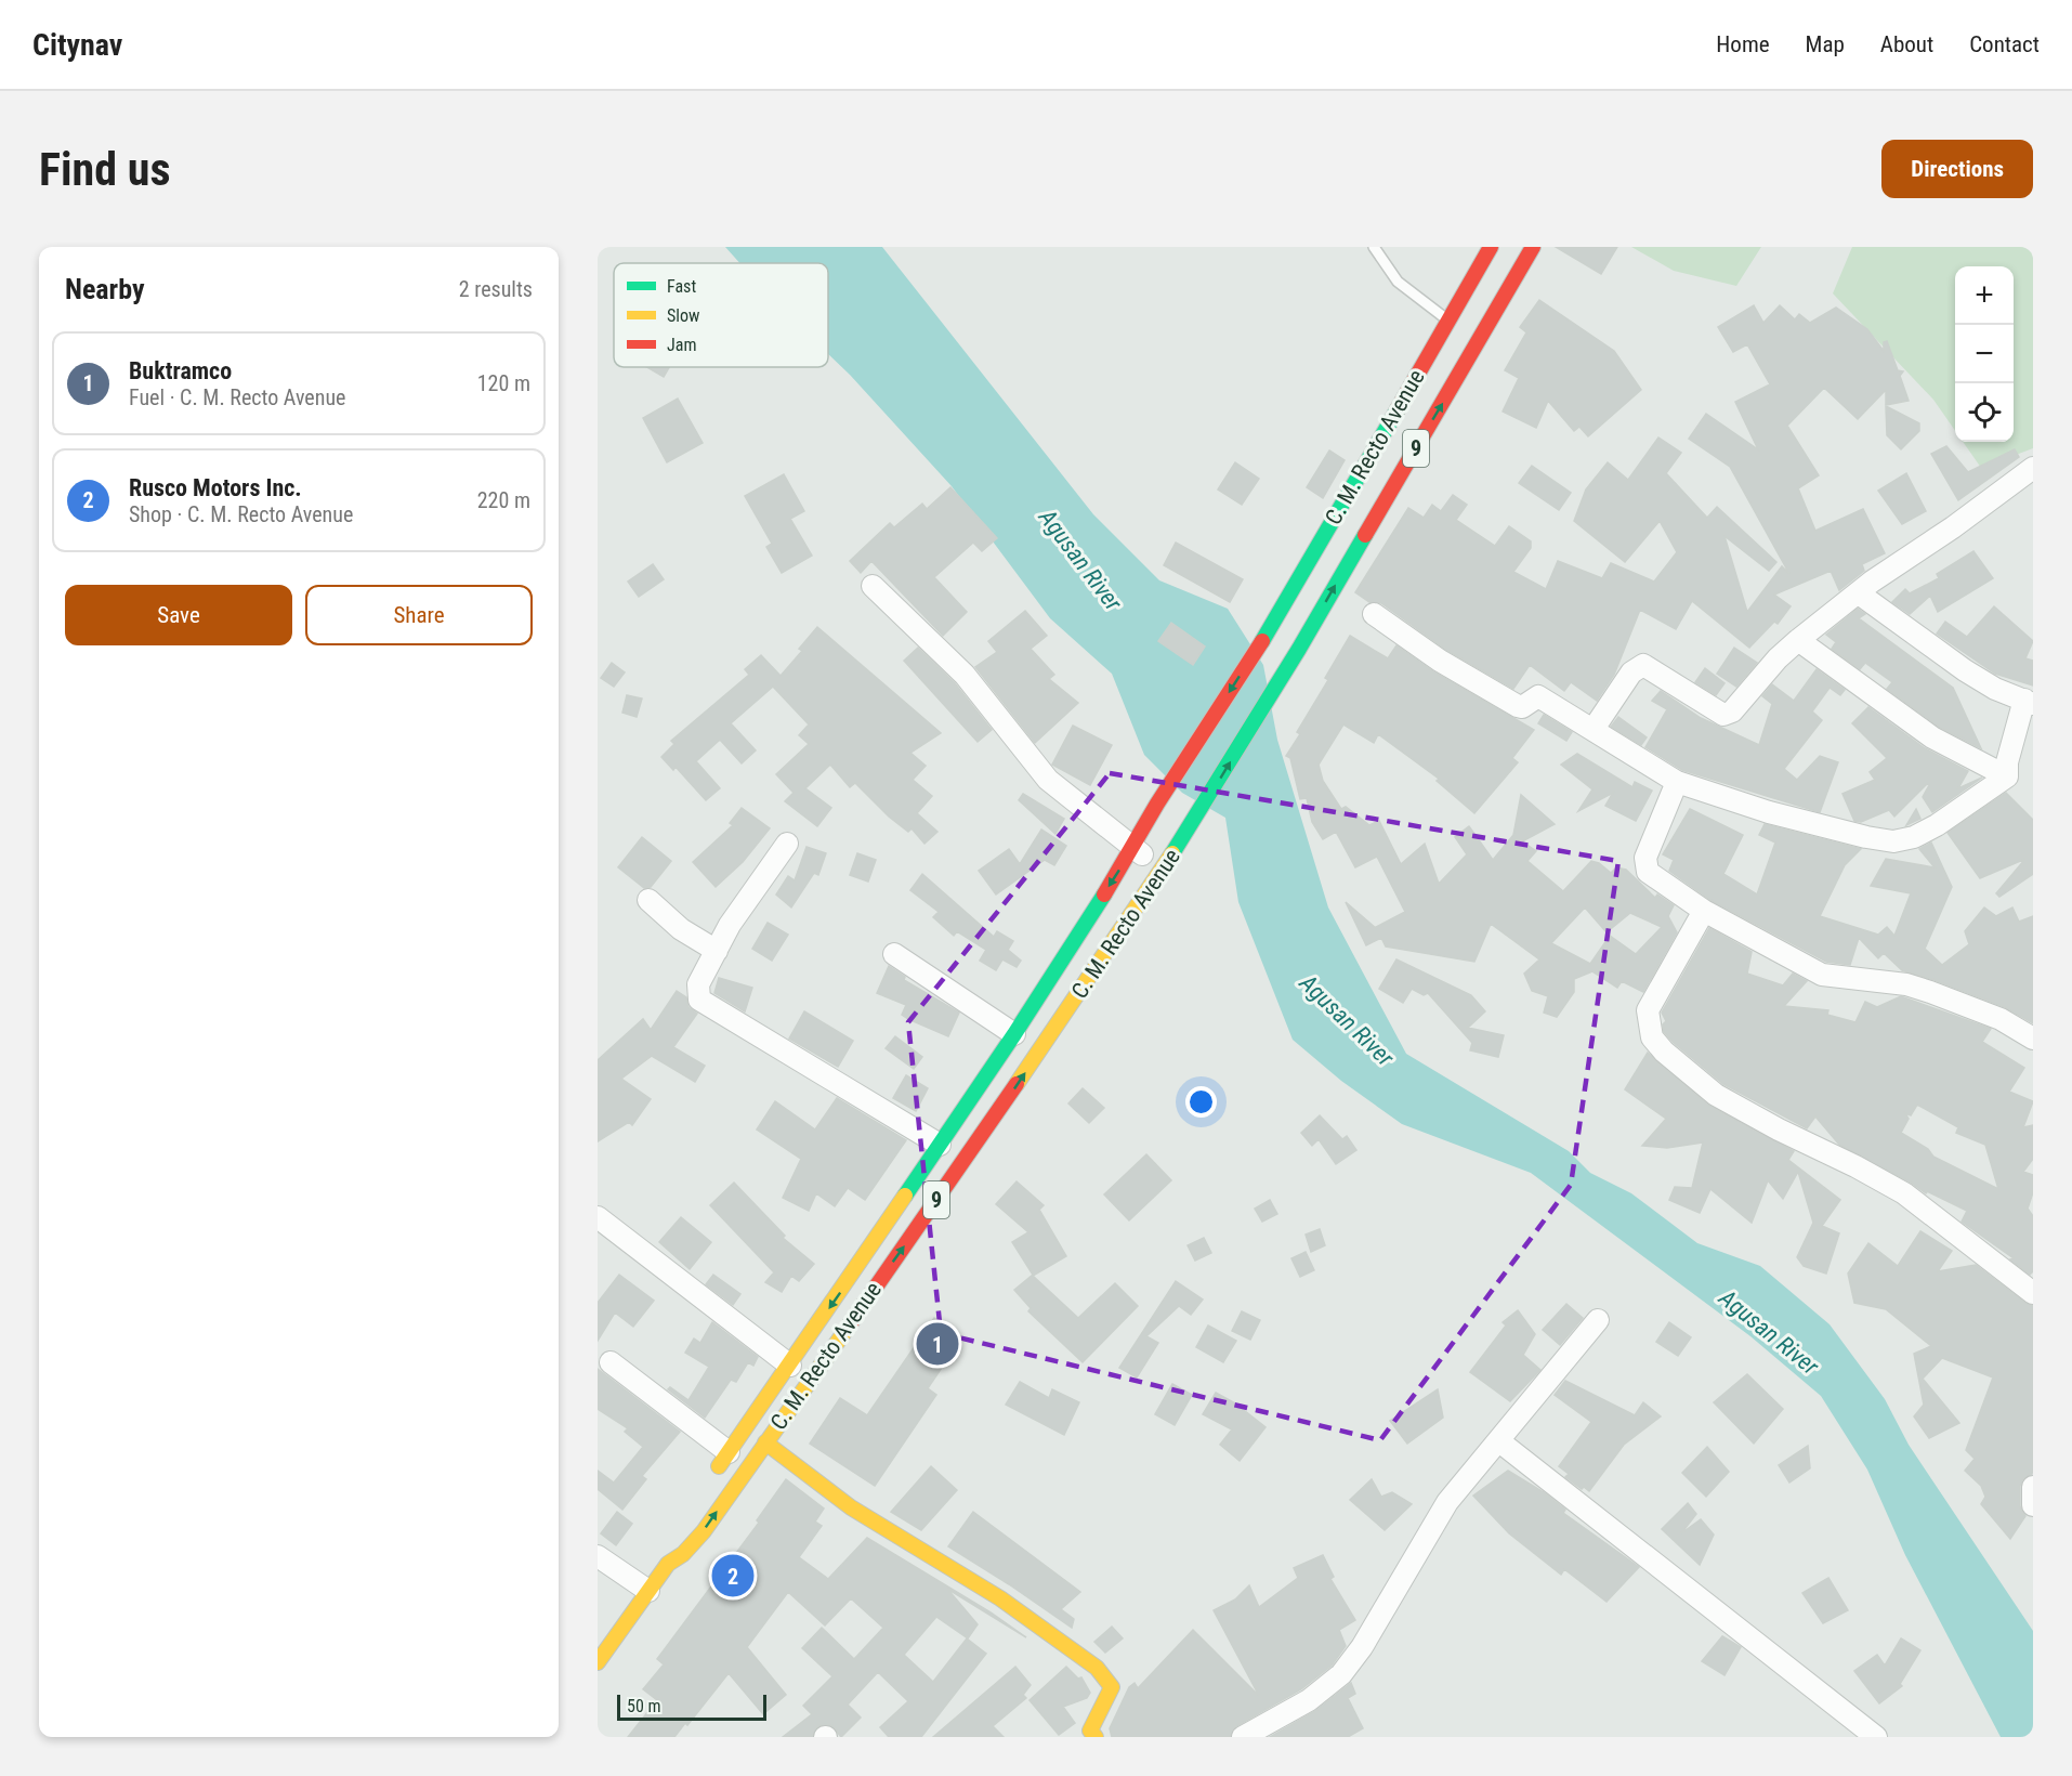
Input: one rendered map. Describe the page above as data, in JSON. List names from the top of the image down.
{
  "streets": {
    "main road": ["C. M. Recto Avenue", "9"]
  },
  "water": ["Agusan River"],
  "legend": ["Fast", "Slow", "Jam"],
  "scale_bar": "50 m",
  "page": {
    "header": "Citynav",
    "nav": [
      "Home",
      "Map",
      "About",
      "Contact"
    ],
    "buttons": [
      "Directions",
      ["Save", "Share"]
    ],
    "title": "Find us",
    "heading": ["Nearby", "2 results"],
    "map_buttons": ["+", "−"],
    "list": [
      {
        "mark": "1",
        "name": "Buktramco",
        "note": "Fuel · C. M. Recto Avenue",
        "value": "120 m"
      },
      {
        "mark": "2",
        "name": "Rusco Motors Inc.",
        "note": "Shop · C. M. Recto Avenue",
        "value": "220 m"
      }
    ],
    "pins": ["1", "2"],
    "scale": "50 m"
  }
}
